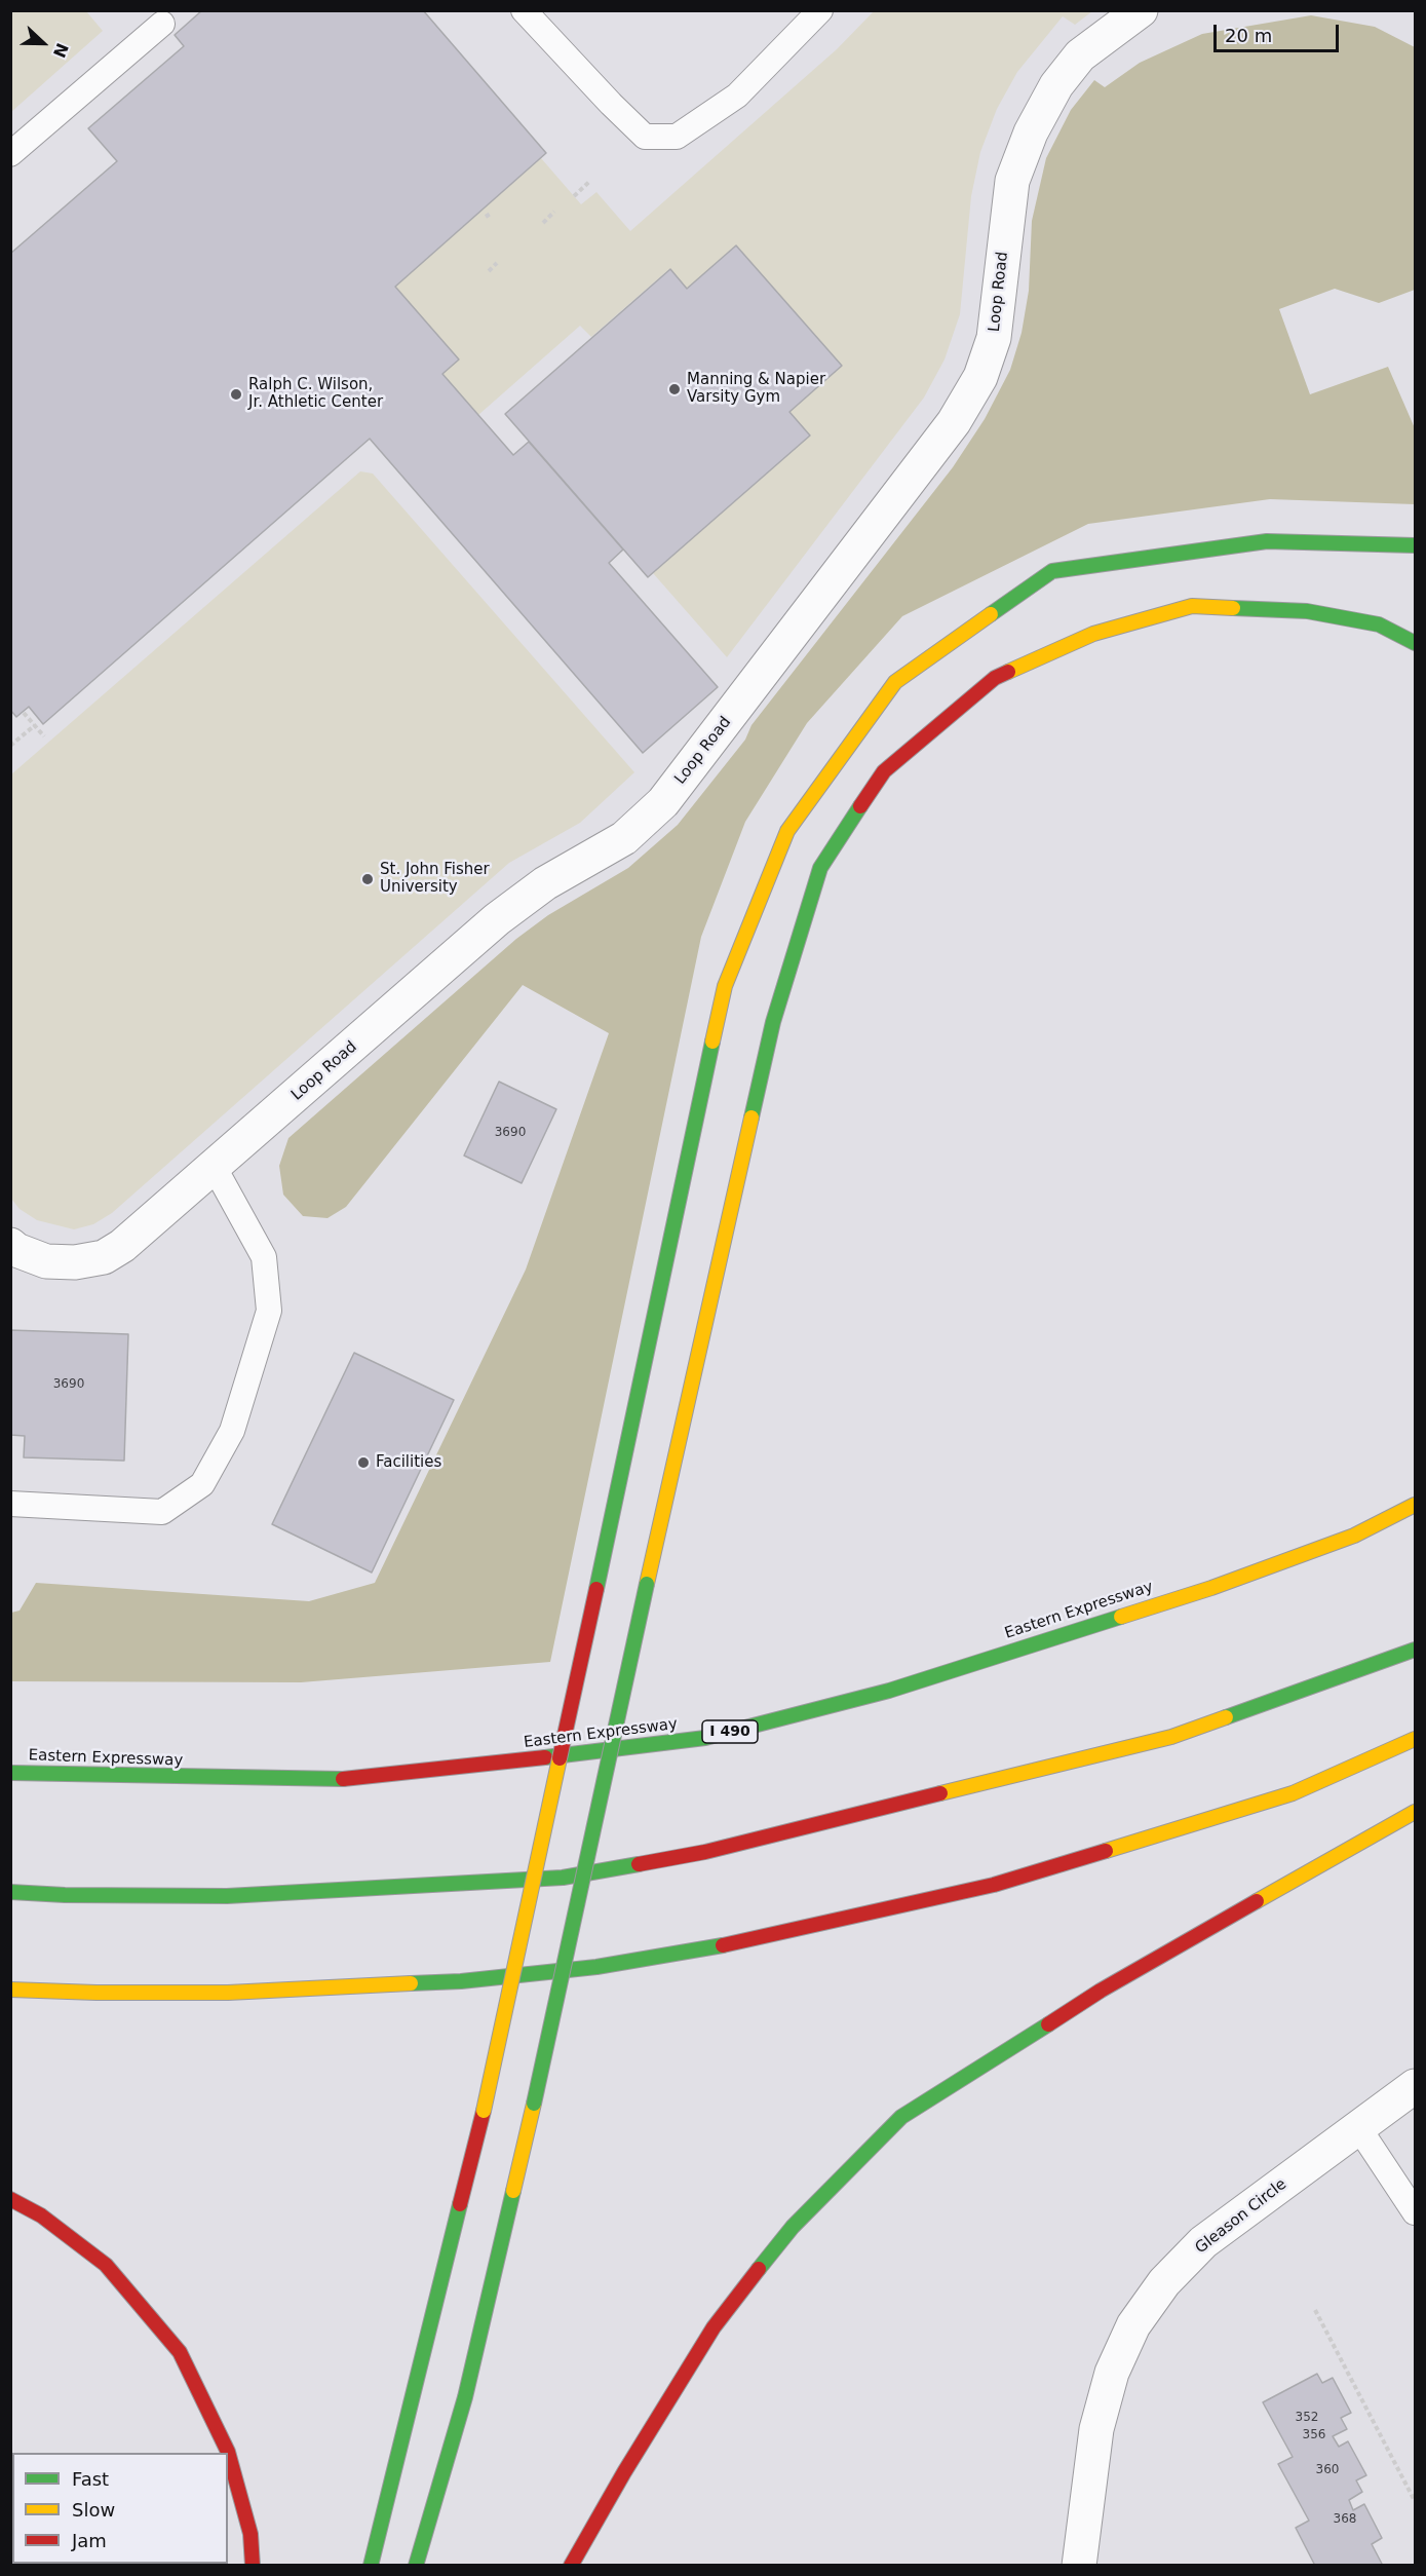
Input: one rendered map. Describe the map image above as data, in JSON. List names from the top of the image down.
{
  "streets": {
    "highway": ["Eastern Expressway", "I 490"],
    "street": ["Loop Road", "Gleason Circle"]
  },
  "places": [
    "Manning & Napier Varsity Gym",
    "Ralph C. Wilson, Jr. Athletic Center",
    "St. John Fisher University",
    "Facilities"
  ],
  "house_numbers": [
    "3690",
    "3690",
    "352",
    "356",
    "360",
    "368"
  ],
  "legend": ["Fast", "Slow", "Jam"],
  "scale_bar": "20 m",
  "north": "right"
}
